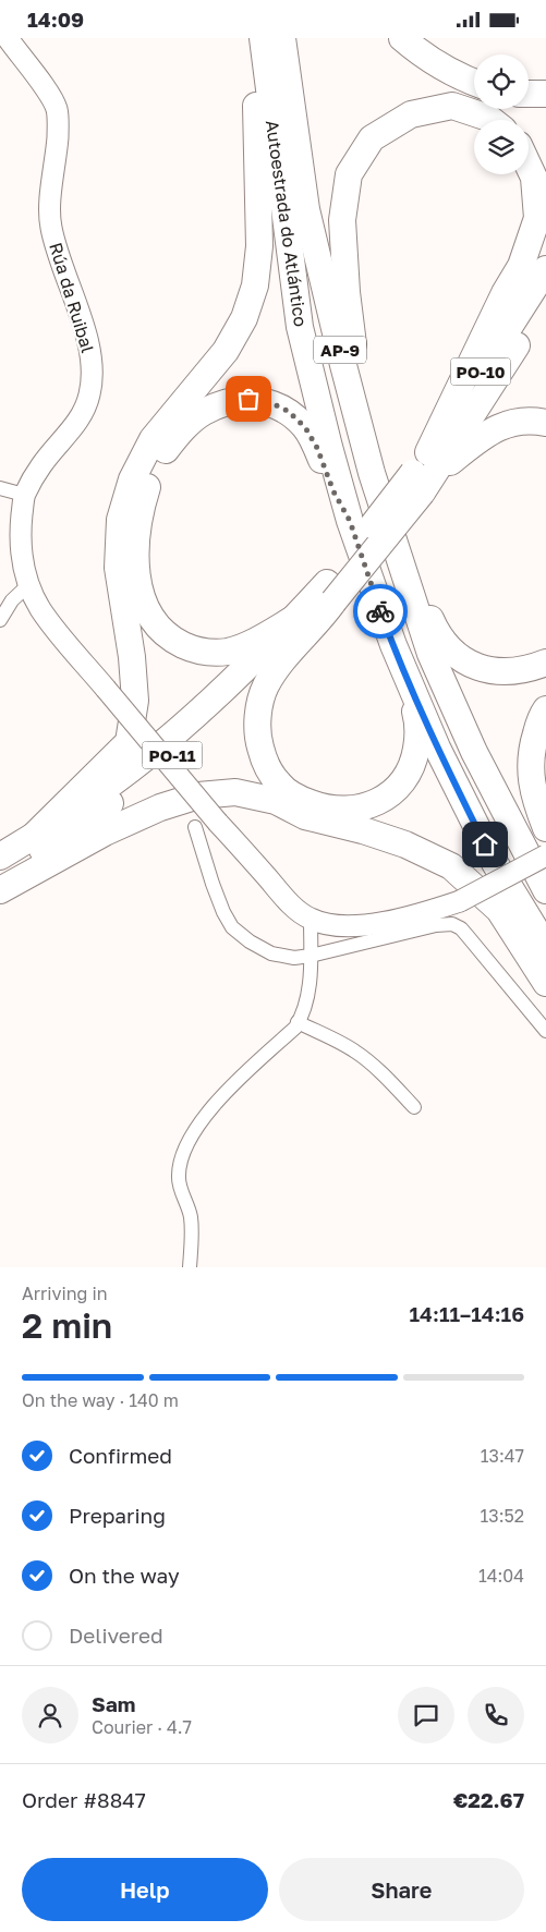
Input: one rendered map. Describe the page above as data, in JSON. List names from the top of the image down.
{
  "streets": {
    "highway": [
      "Autoestrada do Atlántico",
      "AP-9",
      "PO-10",
      "PO-11"
    ],
    "street": ["Rúa da Ruibal"]
  },
  "crossings": [
    ["PO-10", "PO-11"]
  ],
  "page": {
    "status": "14:09",
    "heading": ["2 min", "Arriving in", "14:11–14:16"],
    "panel": [
      "Sam",
      "Courier · 4.7",
      "Order #8847",
      "€22.67"
    ],
    "bar": "On the way · 140 m",
    "list": [
      ["Confirmed", "13:47"],
      ["Preparing", "13:52"],
      ["On the way", "14:04"],
      "Delivered"
    ],
    "buttons": ["Help", "Share"]
  }
}
